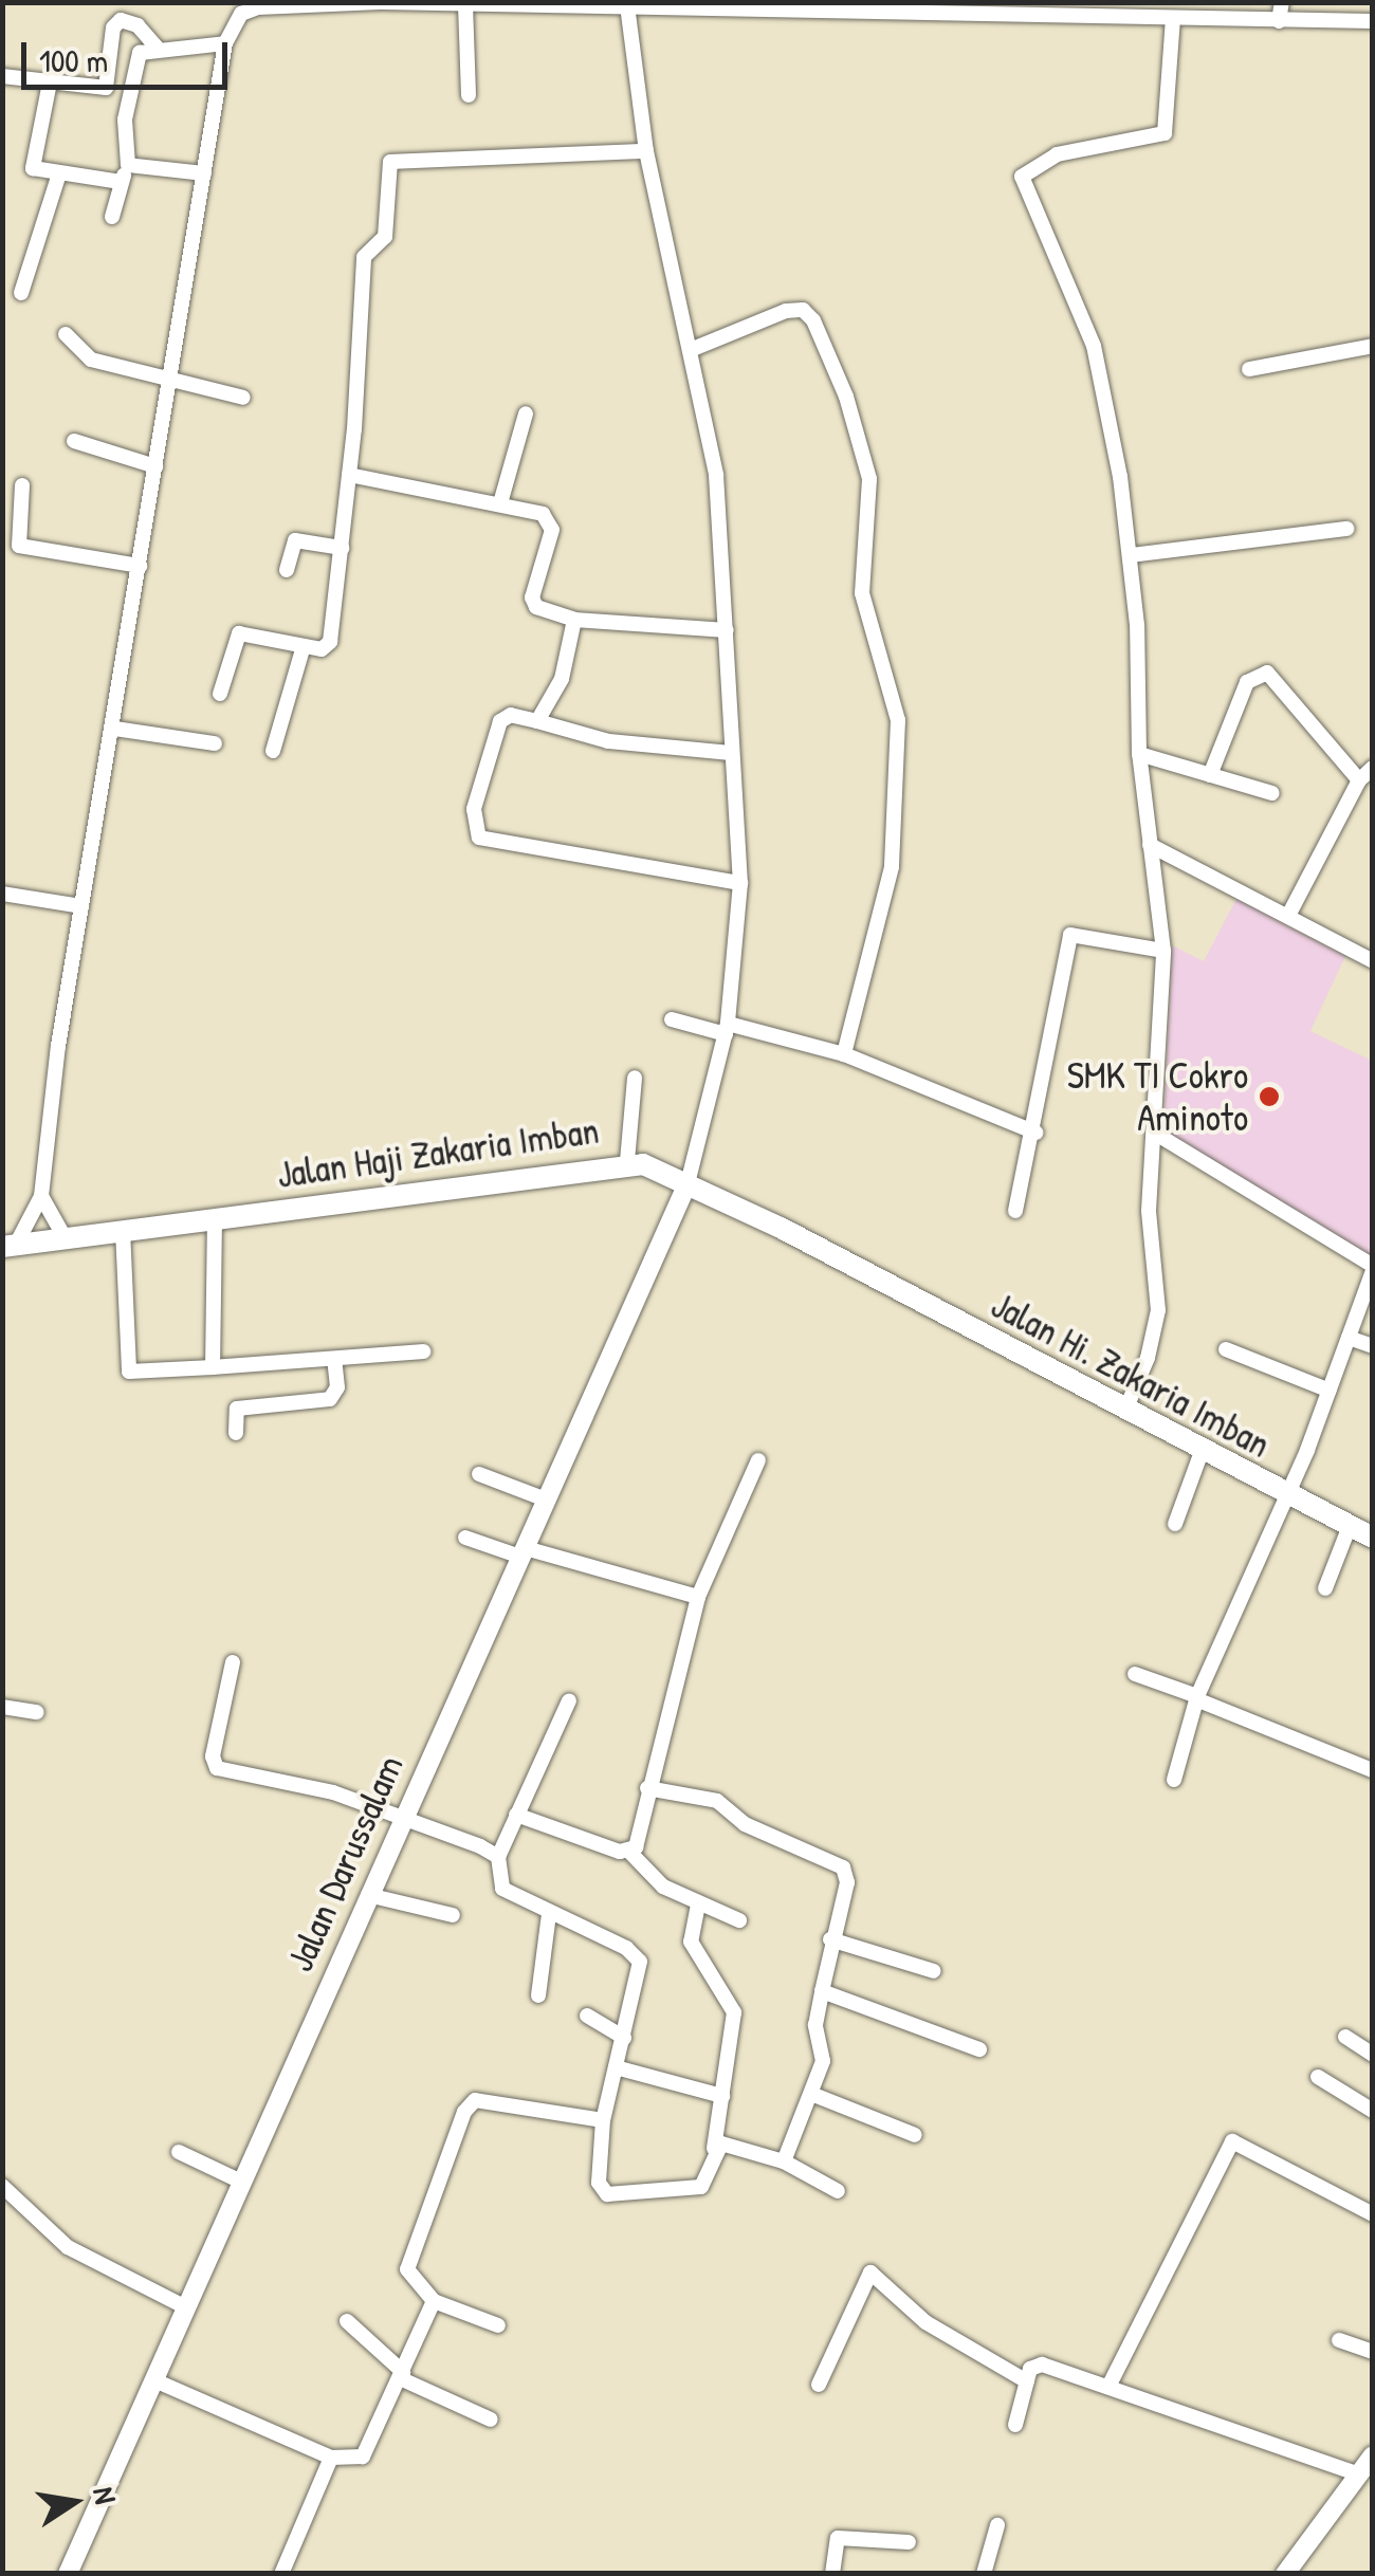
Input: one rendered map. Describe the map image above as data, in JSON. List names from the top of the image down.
{
  "streets": {
    "main road": ["Jalan Haji Zakaria Imban", "Jalan Hi. Zakaria Imban"],
    "street": ["Jalan Darussalam"]
  },
  "crossings": [
    ["Jalan Haji Zakaria Imban", "Jalan Hi. Zakaria Imban"],
    ["Jalan Haji Zakaria Imban", "Jalan Darussalam"]
  ],
  "places": ["SMK TI Cokro Aminoto"],
  "scale_bar": "100 m",
  "north": "right"
}
